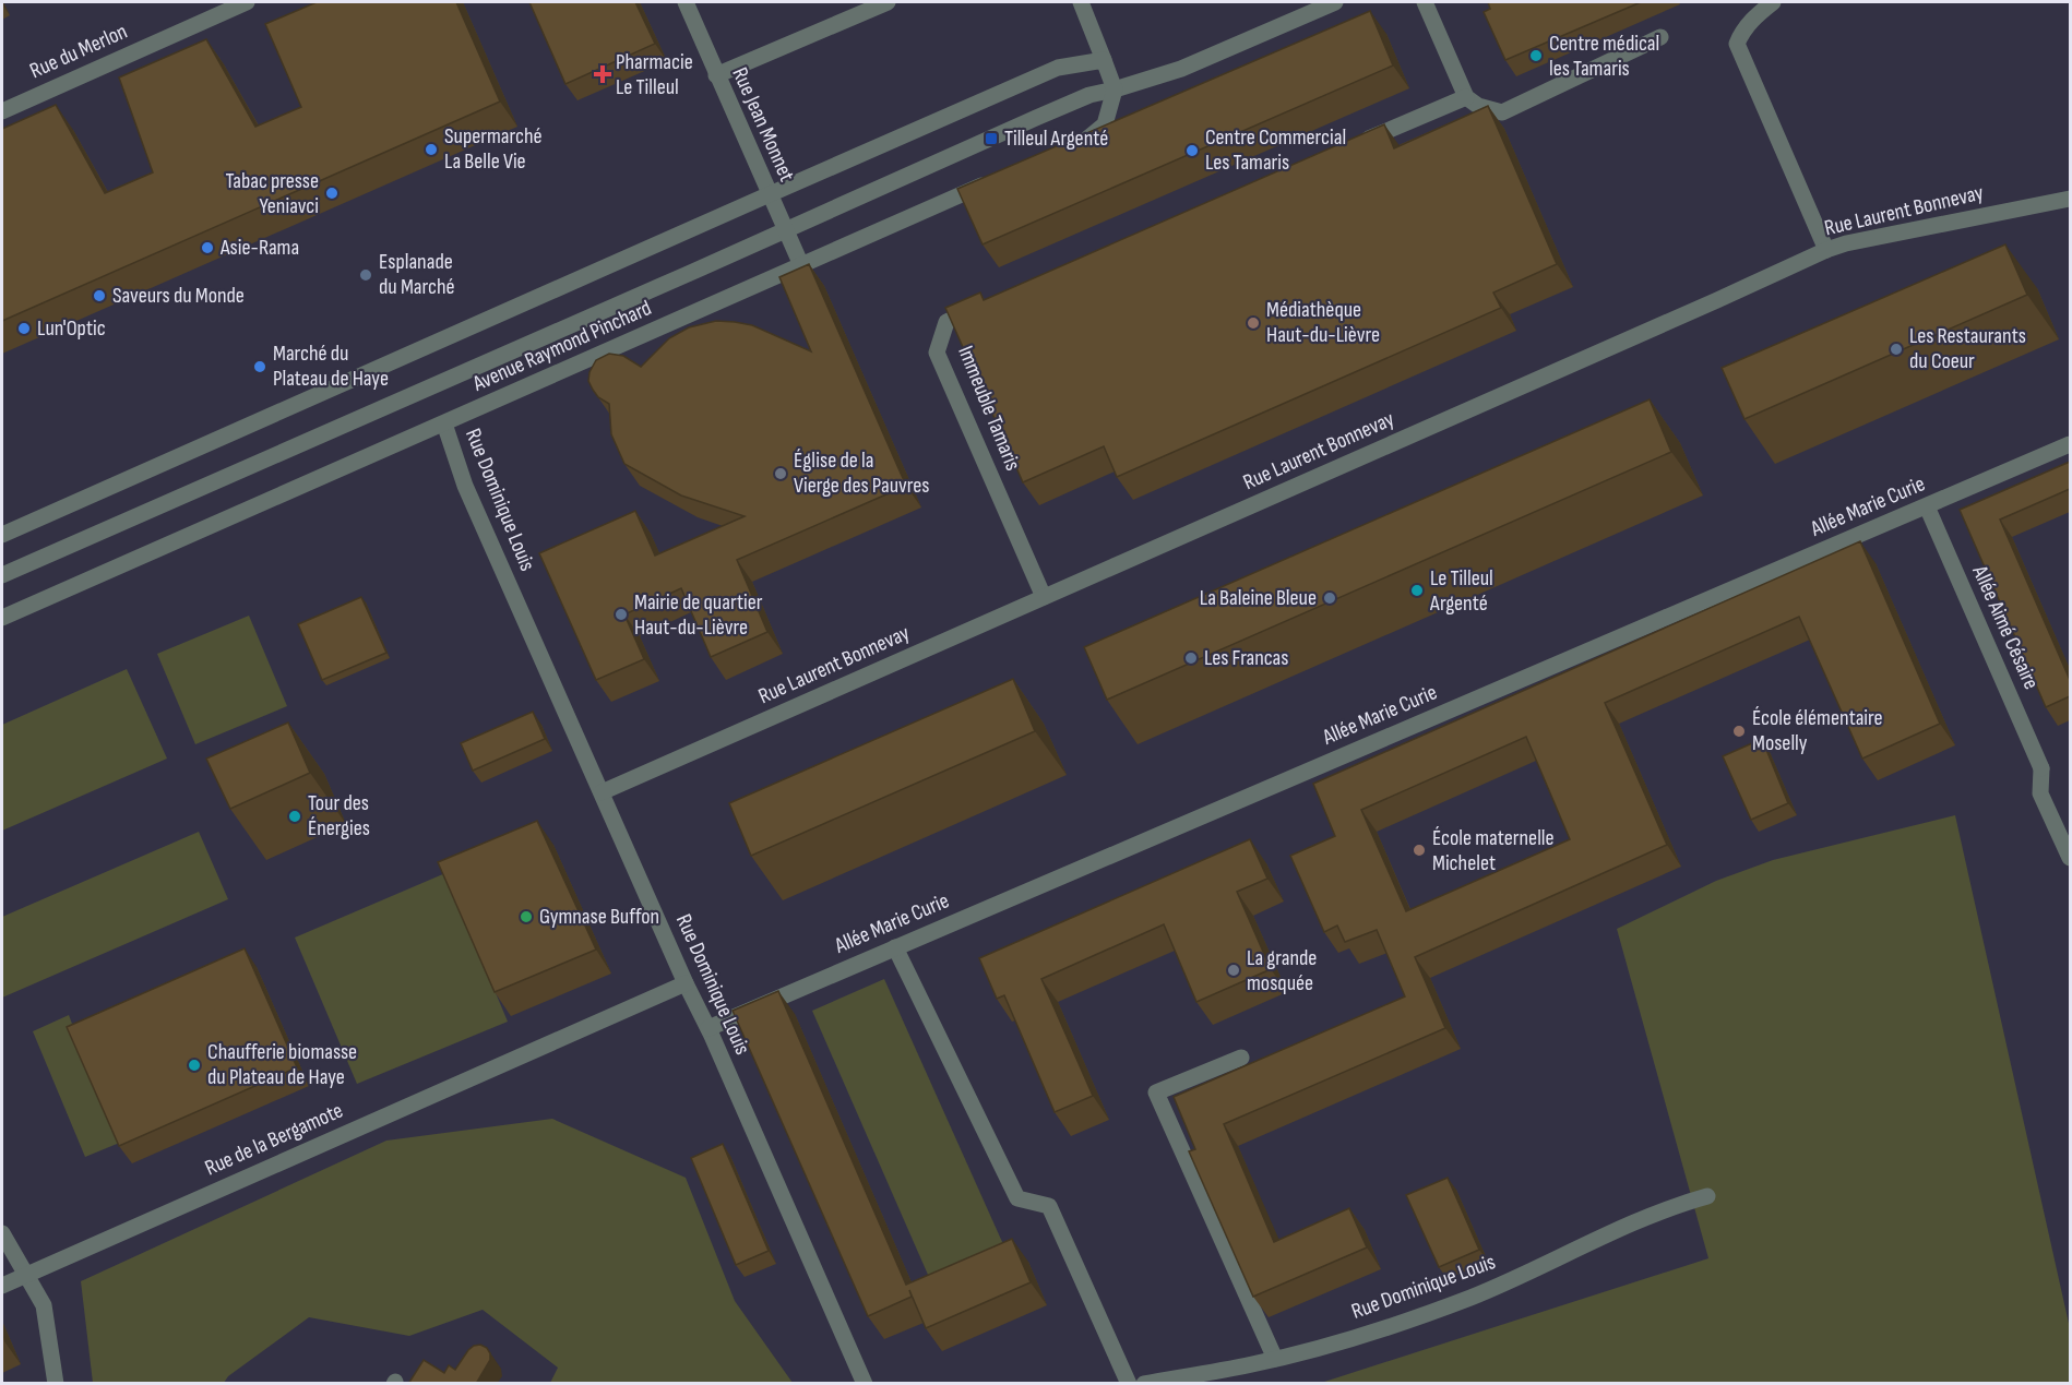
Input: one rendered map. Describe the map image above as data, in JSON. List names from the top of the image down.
{
  "streets": {
    "street": [
      "Rue du Merlon",
      "Rue Jean Monnet",
      "Rue Laurent Bonnevay",
      "Avenue Raymond Pinchard",
      "Immeuble Tamaris",
      "Rue Dominique Louis",
      "Allée Marie Curie",
      "Allée Aimé Césaire",
      "Rue de la Bergamote"
    ]
  },
  "crossings": [
    ["Rue Jean Monnet", "Avenue Raymond Pinchard"],
    ["Rue Laurent Bonnevay", "Immeuble Tamaris"],
    ["Rue Laurent Bonnevay", "Rue Dominique Louis"],
    ["Avenue Raymond Pinchard", "Rue Dominique Louis"],
    ["Rue Dominique Louis", "Allée Marie Curie"],
    ["Rue Dominique Louis", "Rue de la Bergamote"],
    ["Allée Marie Curie", "Allée Aimé Césaire"]
  ],
  "places": {
    "other": [
      "Centre médical les Tamaris",
      "Supermarché La Belle Vie",
      "Centre Commercial Les Tamaris",
      "Tabac presse Yeniavci",
      "Asie-Rama",
      "Esplanade du Marché",
      "Saveurs du Monde",
      "Médiathèque Haut-du-Lièvre",
      "Lun'Optic",
      "Les Restaurants du Coeur",
      "Marché du Plateau de Haye",
      "Église de la Vierge des Pauvres",
      "Le Tilleul Argenté",
      "La Baleine Bleue",
      "Mairie de quartier Haut-du-Lièvre",
      "Les Francas",
      "École élémentaire Moselly",
      "Tour des Énergies",
      "École maternelle Michelet",
      "Gymnase Buffon",
      "La grande mosquée",
      "Chaufferie biomasse du Plateau de Haye"
    ],
    "health": ["Pharmacie Le Tilleul"],
    "transit": ["Tilleul Argenté"]
  }
}
